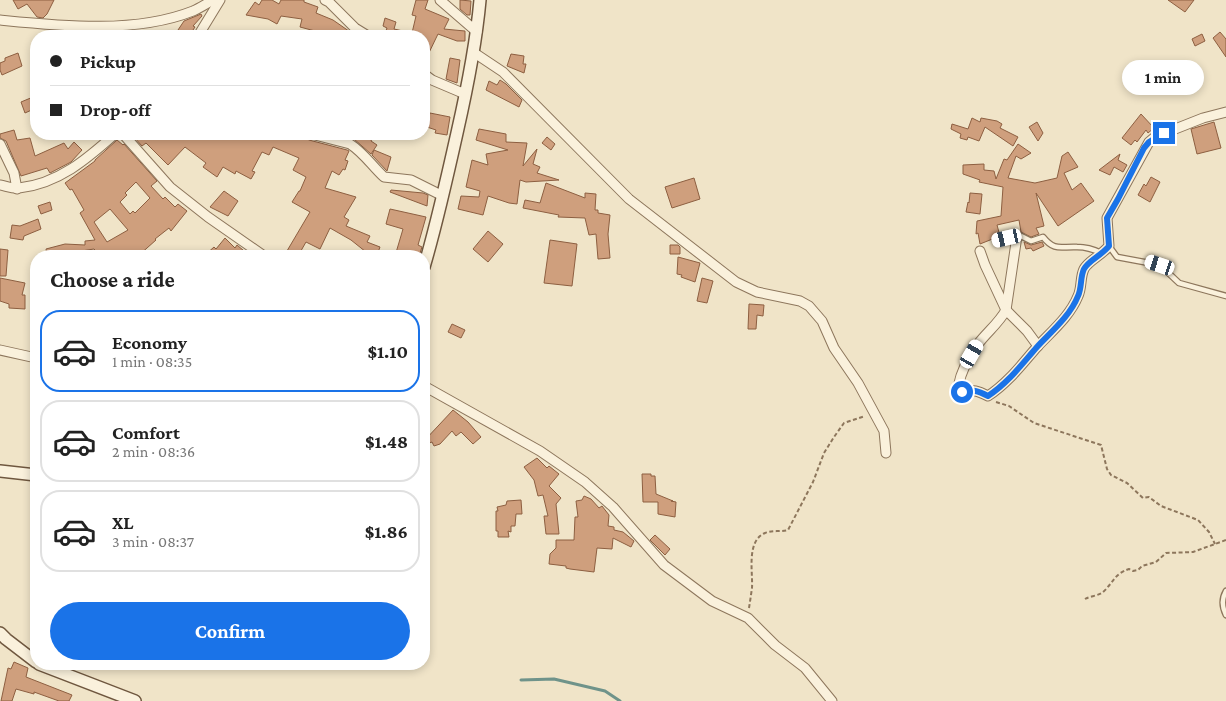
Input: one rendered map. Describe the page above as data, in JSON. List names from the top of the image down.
{
  "page": {
    "banner": ["Pickup", "Drop-off"],
    "bubble": "1 min",
    "heading": "Choose a ride",
    "list": [
      {
        "name": "Economy",
        "note": "1 min · 08:35",
        "value": "$1.10"
      },
      {
        "name": "Comfort",
        "note": "2 min · 08:36",
        "value": "$1.48"
      },
      {
        "name": "XL",
        "note": "3 min · 08:37",
        "value": "$1.86"
      }
    ],
    "buttons": "Confirm"
  }
}
